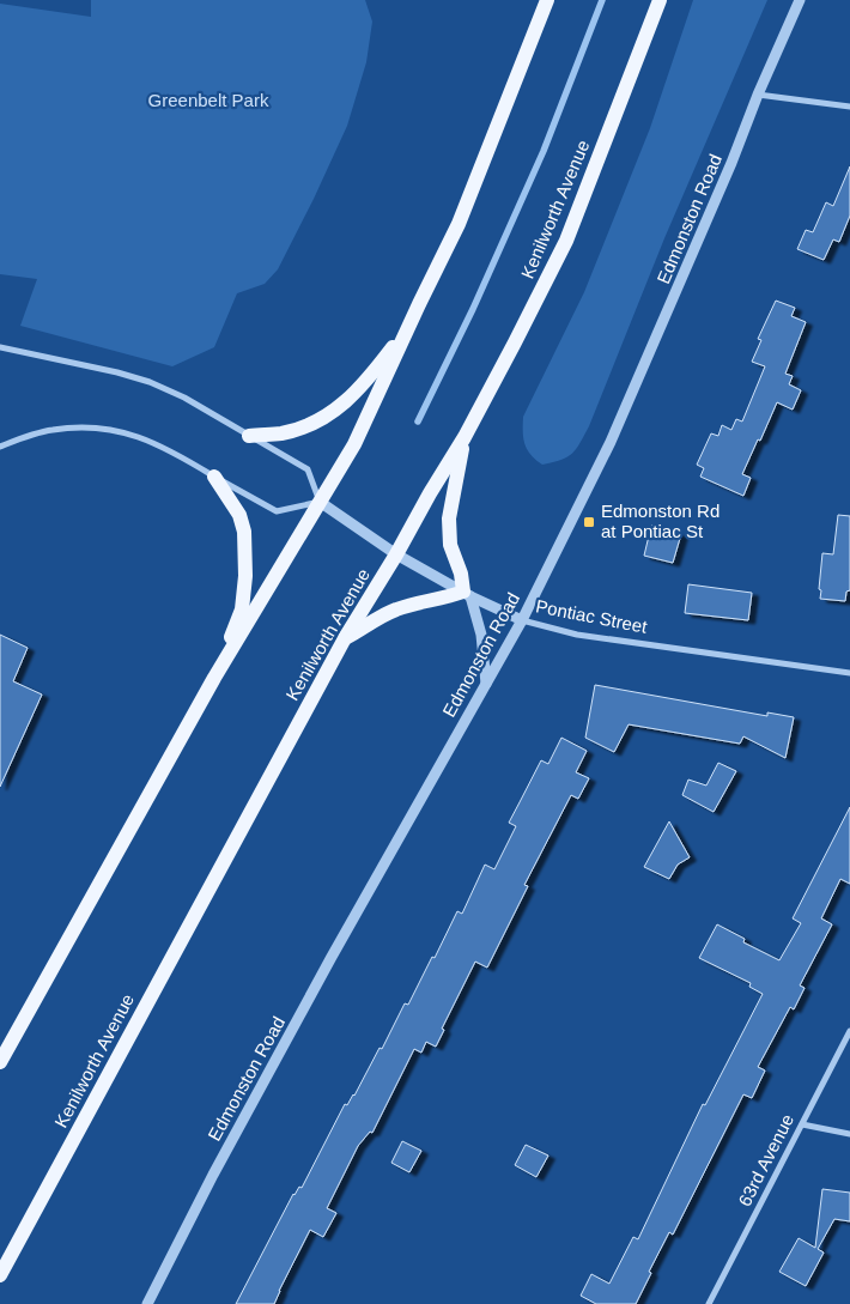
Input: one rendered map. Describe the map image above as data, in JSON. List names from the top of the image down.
{
  "streets": {
    "main road": ["Kenilworth Avenue"],
    "street": ["Edmonston Road", "Pontiac Street", "63rd Avenue"]
  },
  "crossings": [
    ["Kenilworth Avenue", "Pontiac Street"],
    ["Edmonston Road", "Pontiac Street"]
  ],
  "parks": ["Greenbelt Park"],
  "places": {
    "transit": ["Edmonston Rd at Pontiac St"]
  }
}
